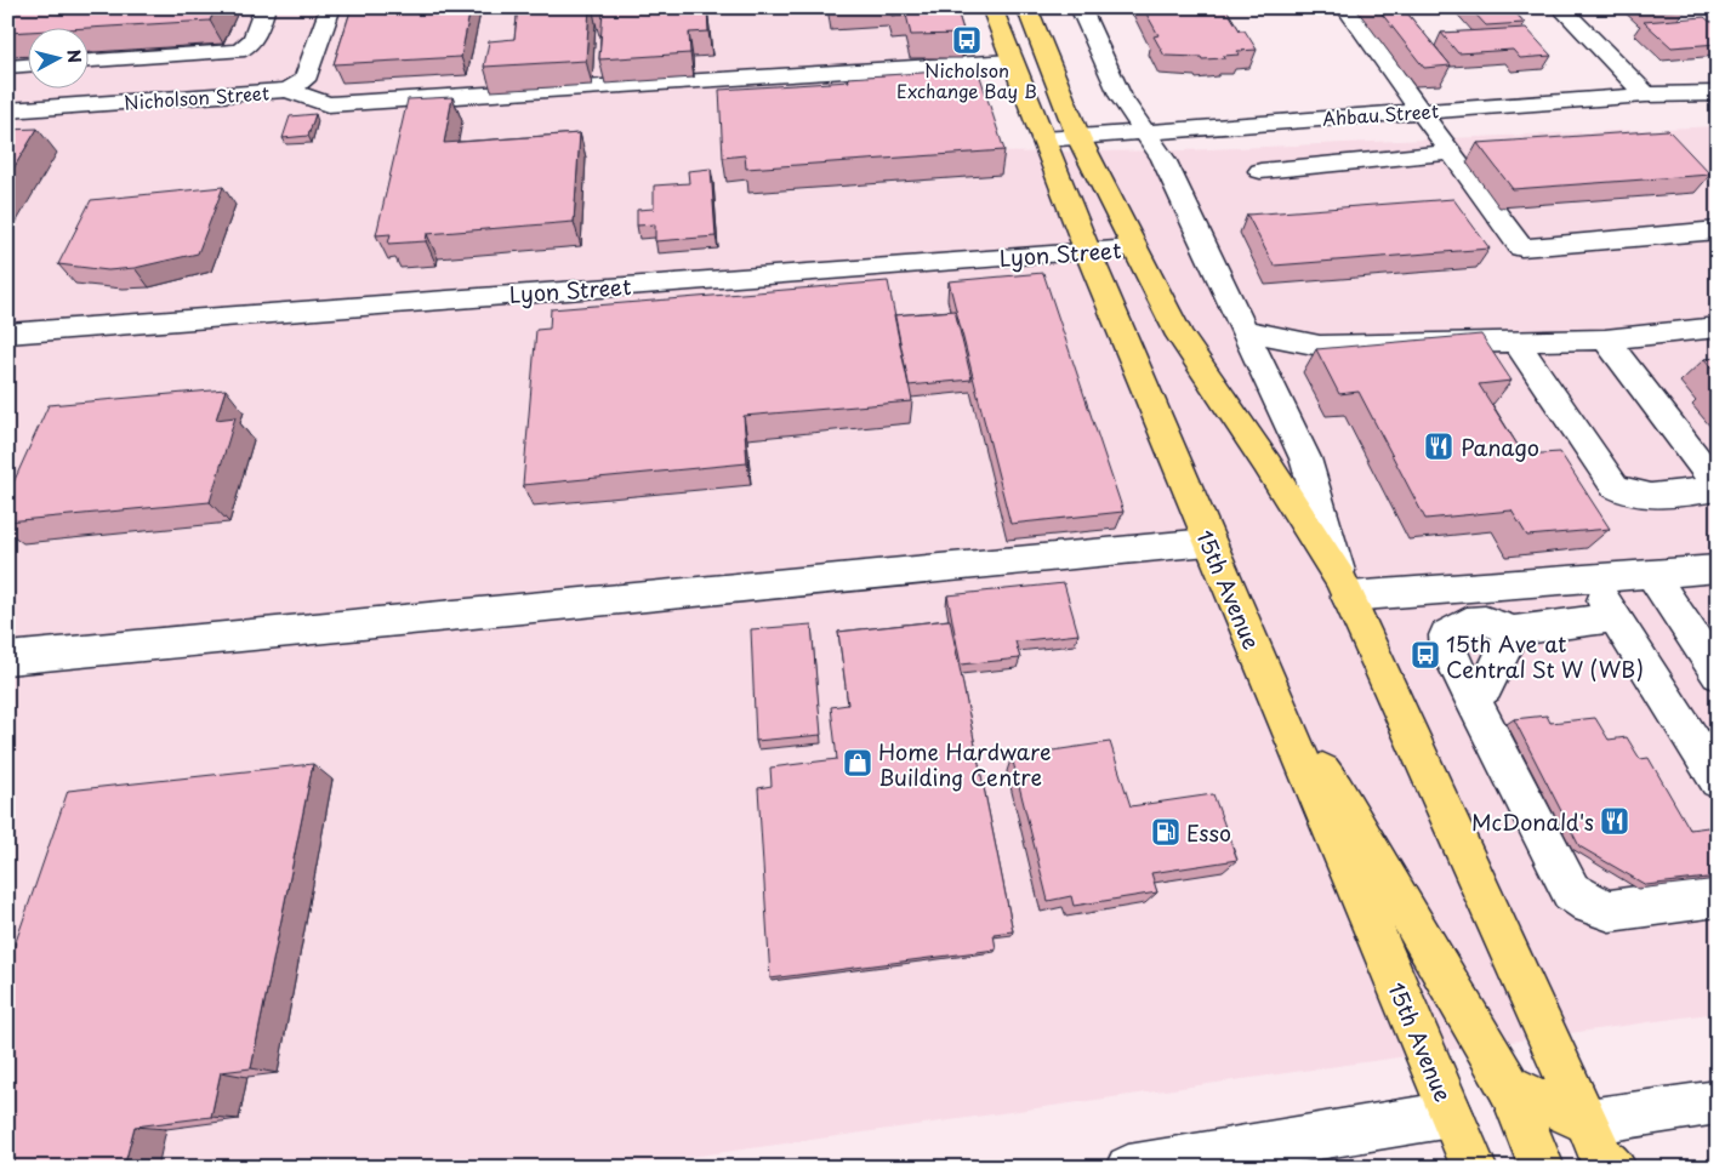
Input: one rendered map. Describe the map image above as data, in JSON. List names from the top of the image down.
{
  "streets": {
    "main road": ["15th Avenue"],
    "street": ["Nicholson Street", "Ahbau Street", "Lyon Street"]
  },
  "crossings": [
    ["Ahbau Street", "15th Avenue"],
    ["Lyon Street", "15th Avenue"]
  ],
  "places": {
    "bus stop": ["Nicholson Exchange Bay B", "15th Ave at Central St W (WB)"],
    "restaurant": ["Panago", "McDonald's"],
    "shop": ["Home Hardware Building Centre"],
    "fuel station": ["Esso"]
  },
  "north": "right"
}
